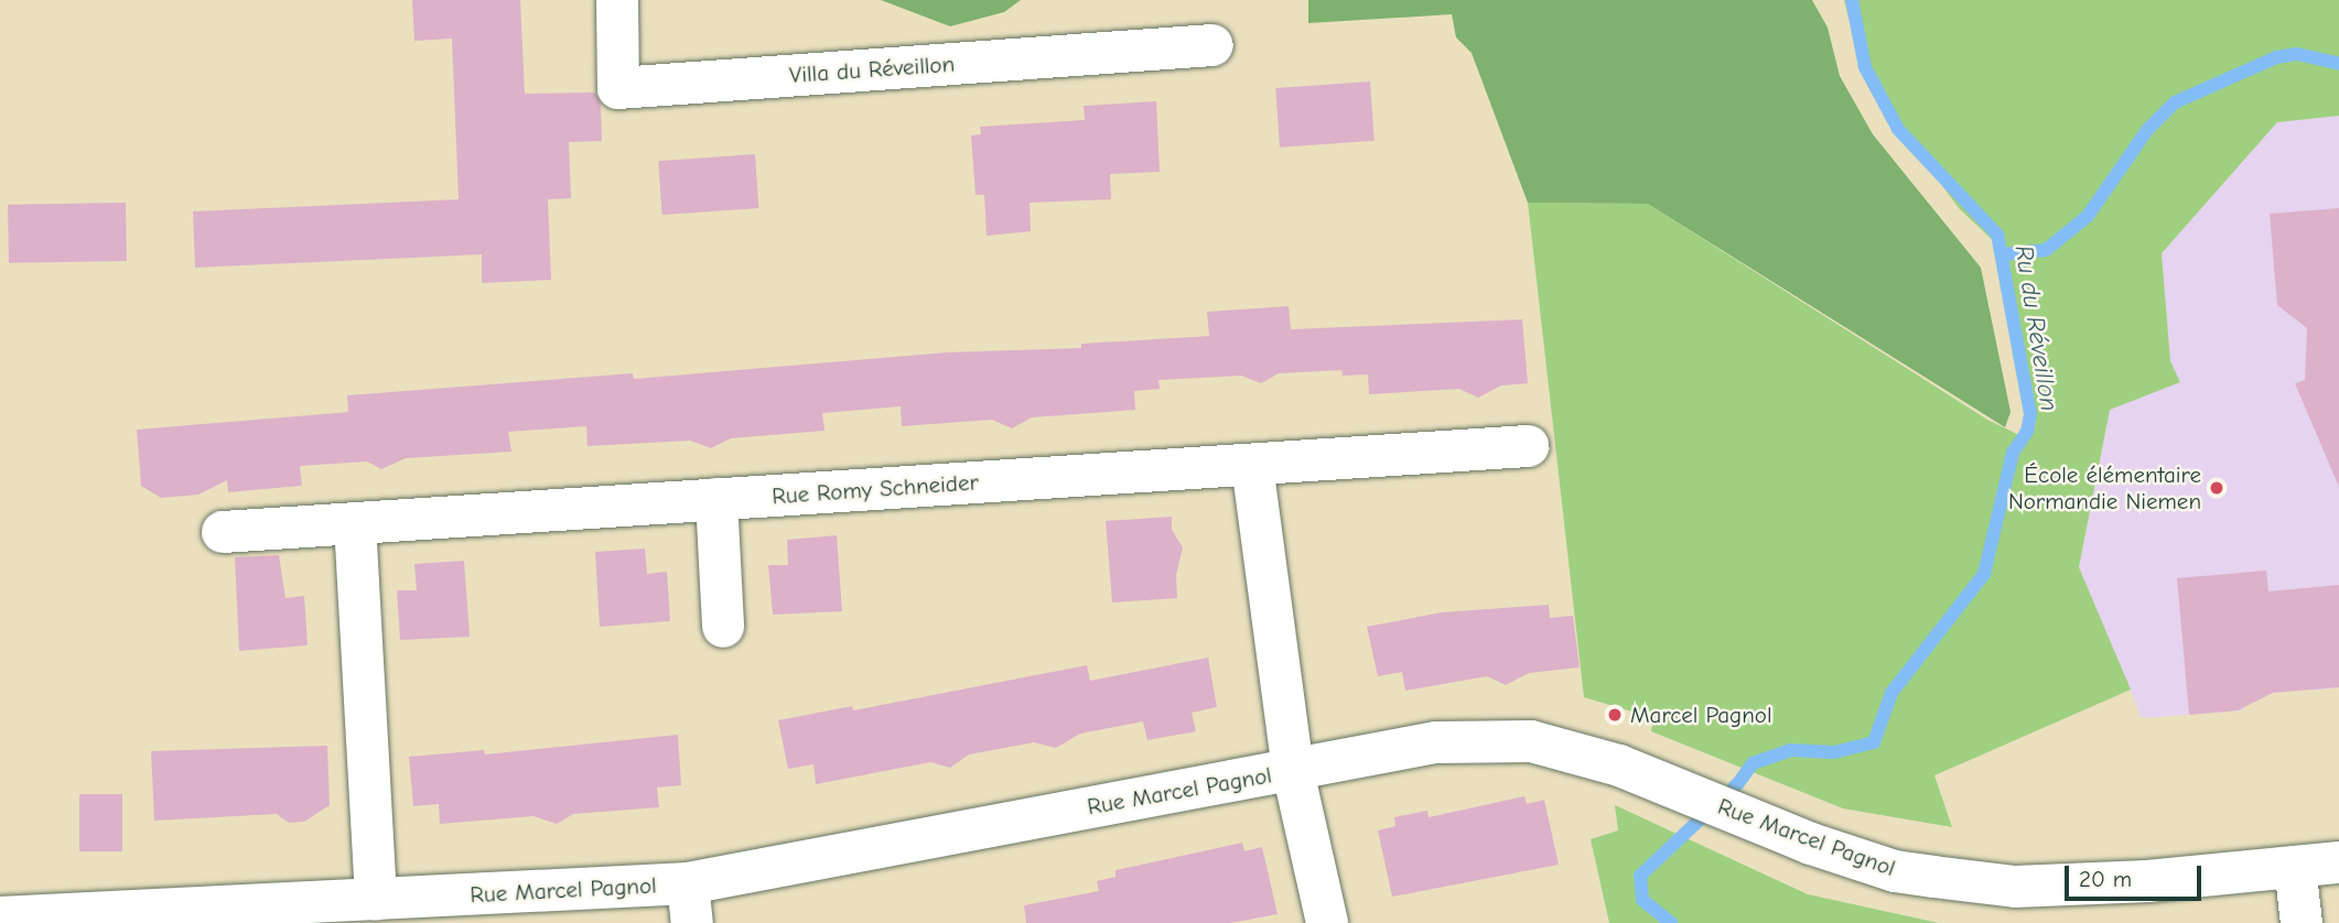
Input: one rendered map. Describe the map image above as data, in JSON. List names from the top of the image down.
{
  "streets": {
    "street": ["Villa du Réveillon", "Rue Romy Schneider", "Rue Marcel Pagnol"]
  },
  "water": ["Ru du Réveillon"],
  "places": ["École élémentaire Normandie Niemen", "Marcel Pagnol"],
  "scale_bar": "20 m"
}
